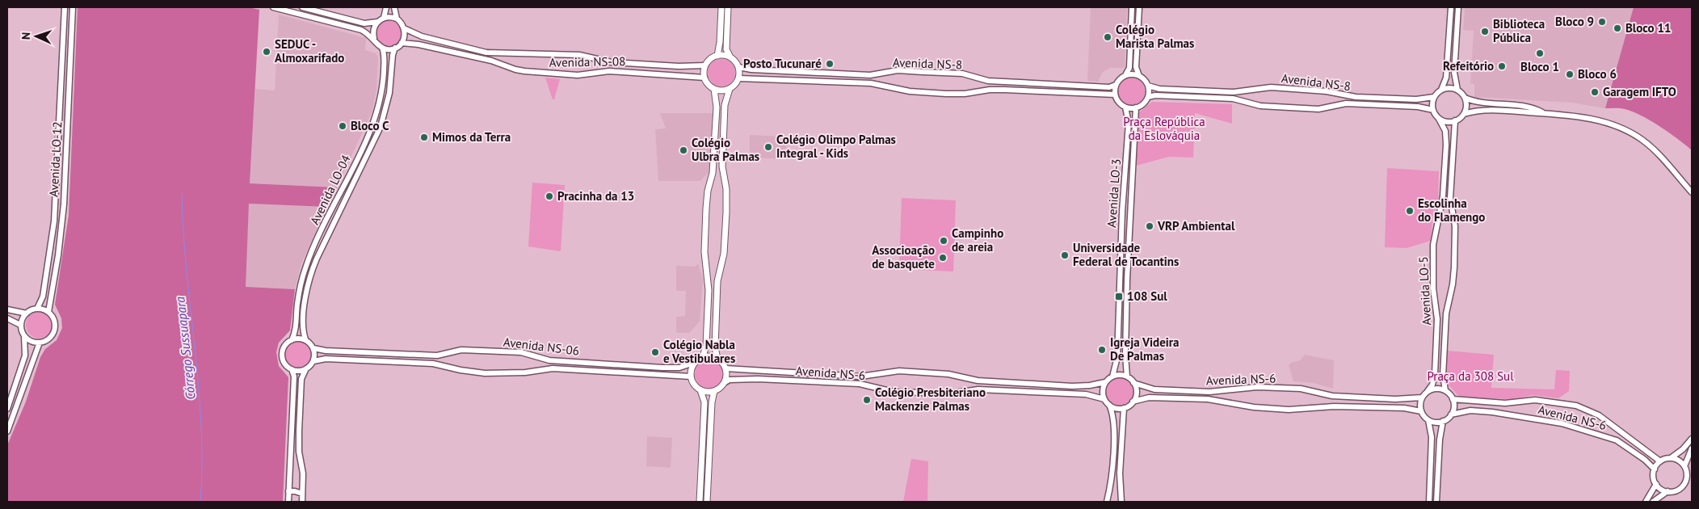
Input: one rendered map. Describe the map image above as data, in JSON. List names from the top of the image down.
{
  "streets": {
    "street": [
      "Avenida NS-08",
      "Avenida NS-8",
      "Avenida LO-12",
      "Avenida LO-04",
      "Avenida LO-3",
      "Avenida LO-5",
      "Avenida NS-06",
      "Avenida NS-6"
    ]
  },
  "crossings": [
    ["Avenida NS-08", "Avenida NS-8"],
    ["Avenida NS-08", "Avenida LO-04"],
    ["Avenida NS-8", "Avenida LO-3"],
    ["Avenida NS-8", "Avenida LO-5"],
    ["Avenida LO-04", "Avenida NS-06"],
    ["Avenida LO-3", "Avenida NS-6"],
    ["Avenida LO-5", "Avenida NS-6"],
    ["Avenida NS-06", "Avenida NS-6"]
  ],
  "water": ["Córrego Sussuapara"],
  "parks": ["Praça República da Eslováquia", "Praça da 308 Sul"],
  "places": {
    "other": [
      "Bloco 9",
      "Bloco 11",
      "Biblioteca Pública",
      "Colégio Marista Palmas",
      "SEDUC - Almoxarifado",
      "Bloco 1",
      "Posto Tucunaré",
      "Refeitório",
      "Bloco 6",
      "Garagem IFTO",
      "Bloco C",
      "Mimos da Terra",
      "Colégio Olimpo Palmas Integral - Kids",
      "Colégio Ulbra Palmas",
      "Pracinha da 13",
      "Escolinha do Flamengo",
      "VRP Ambiental",
      "Campinho de areia",
      "Universidade Federal de Tocantins",
      "Associoação de basquete",
      "Igreja Videira De Palmas",
      "Colégio Nabla e Vestibulares",
      "Colégio Presbiteriano Mackenzie Palmas"
    ],
    "transit": ["108 Sul"]
  },
  "north": "left"
}
